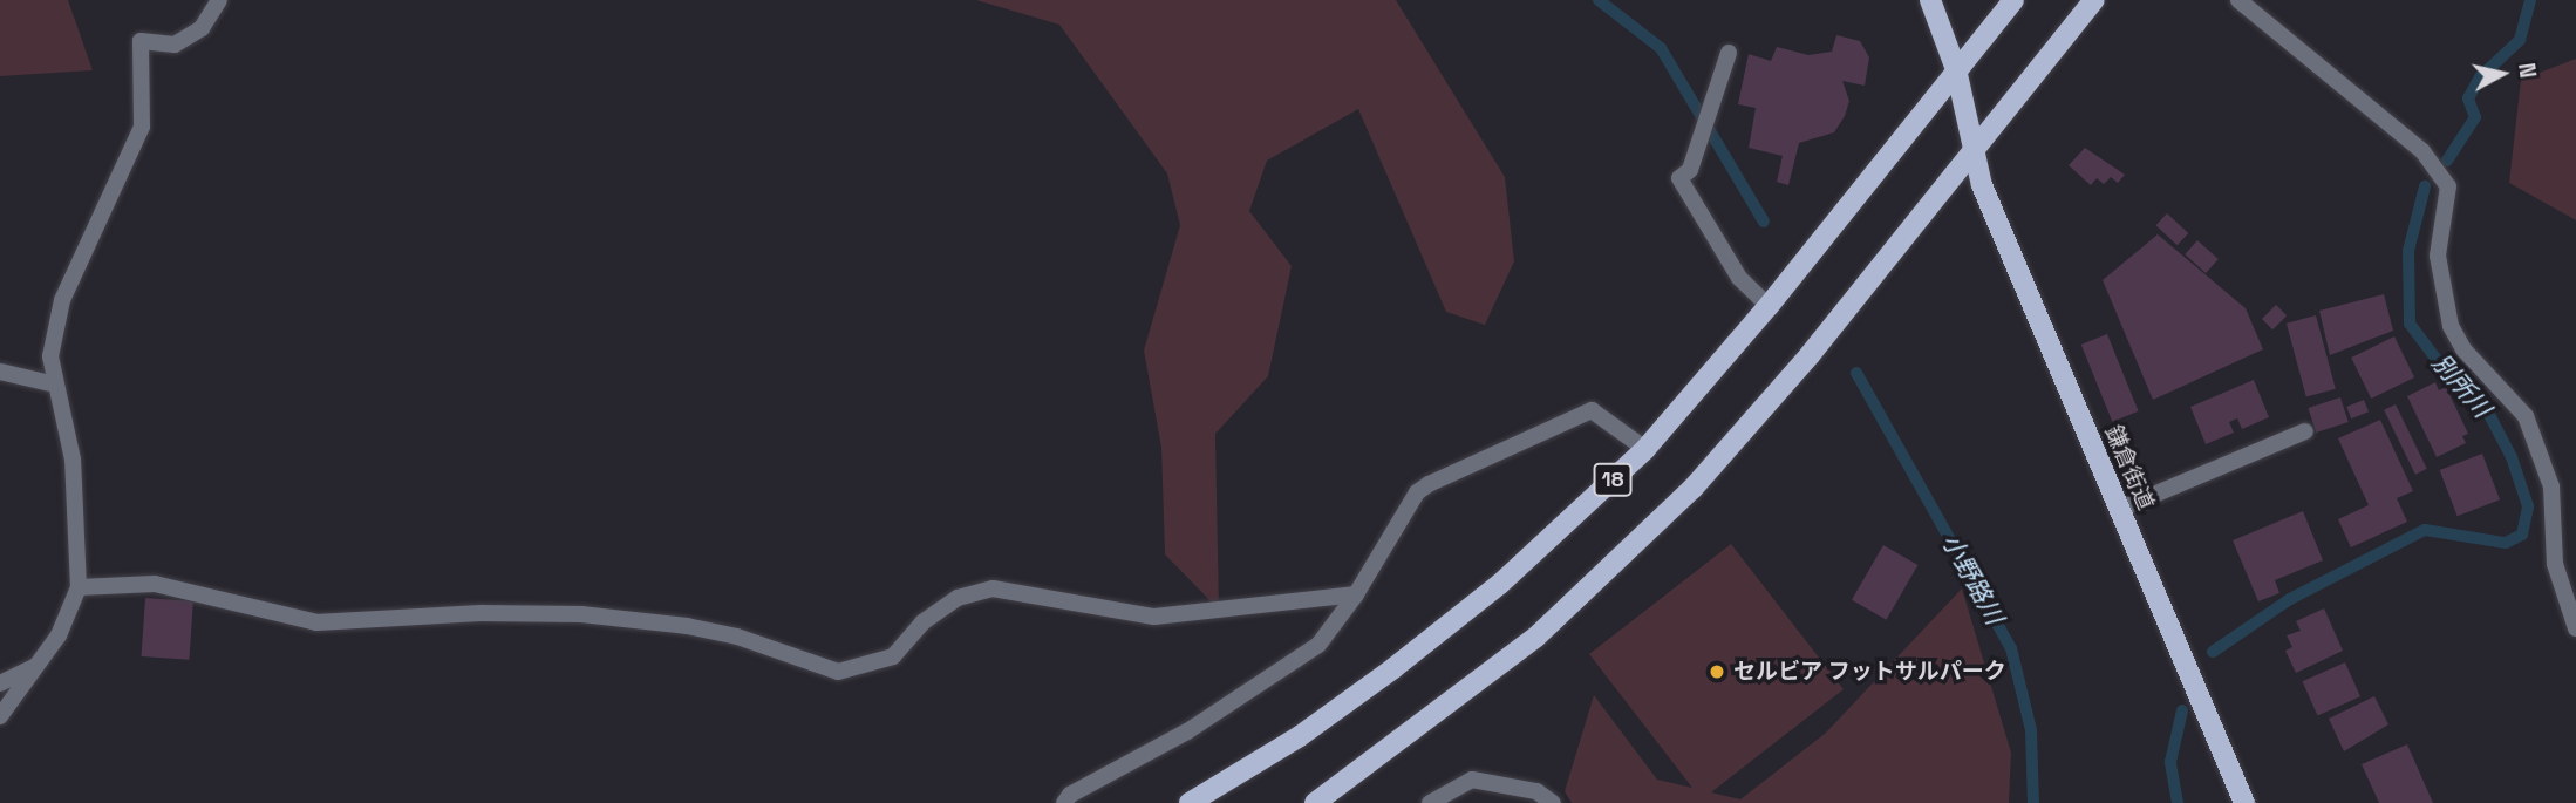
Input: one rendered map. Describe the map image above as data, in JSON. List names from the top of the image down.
{
  "streets": {
    "main road": ["鎌倉街道", "18"]
  },
  "crossings": [
    ["鎌倉街道", "18"]
  ],
  "water": ["別所川", "小野路川"],
  "places": ["セルビア フットサルパーク"],
  "north": "right"
}
